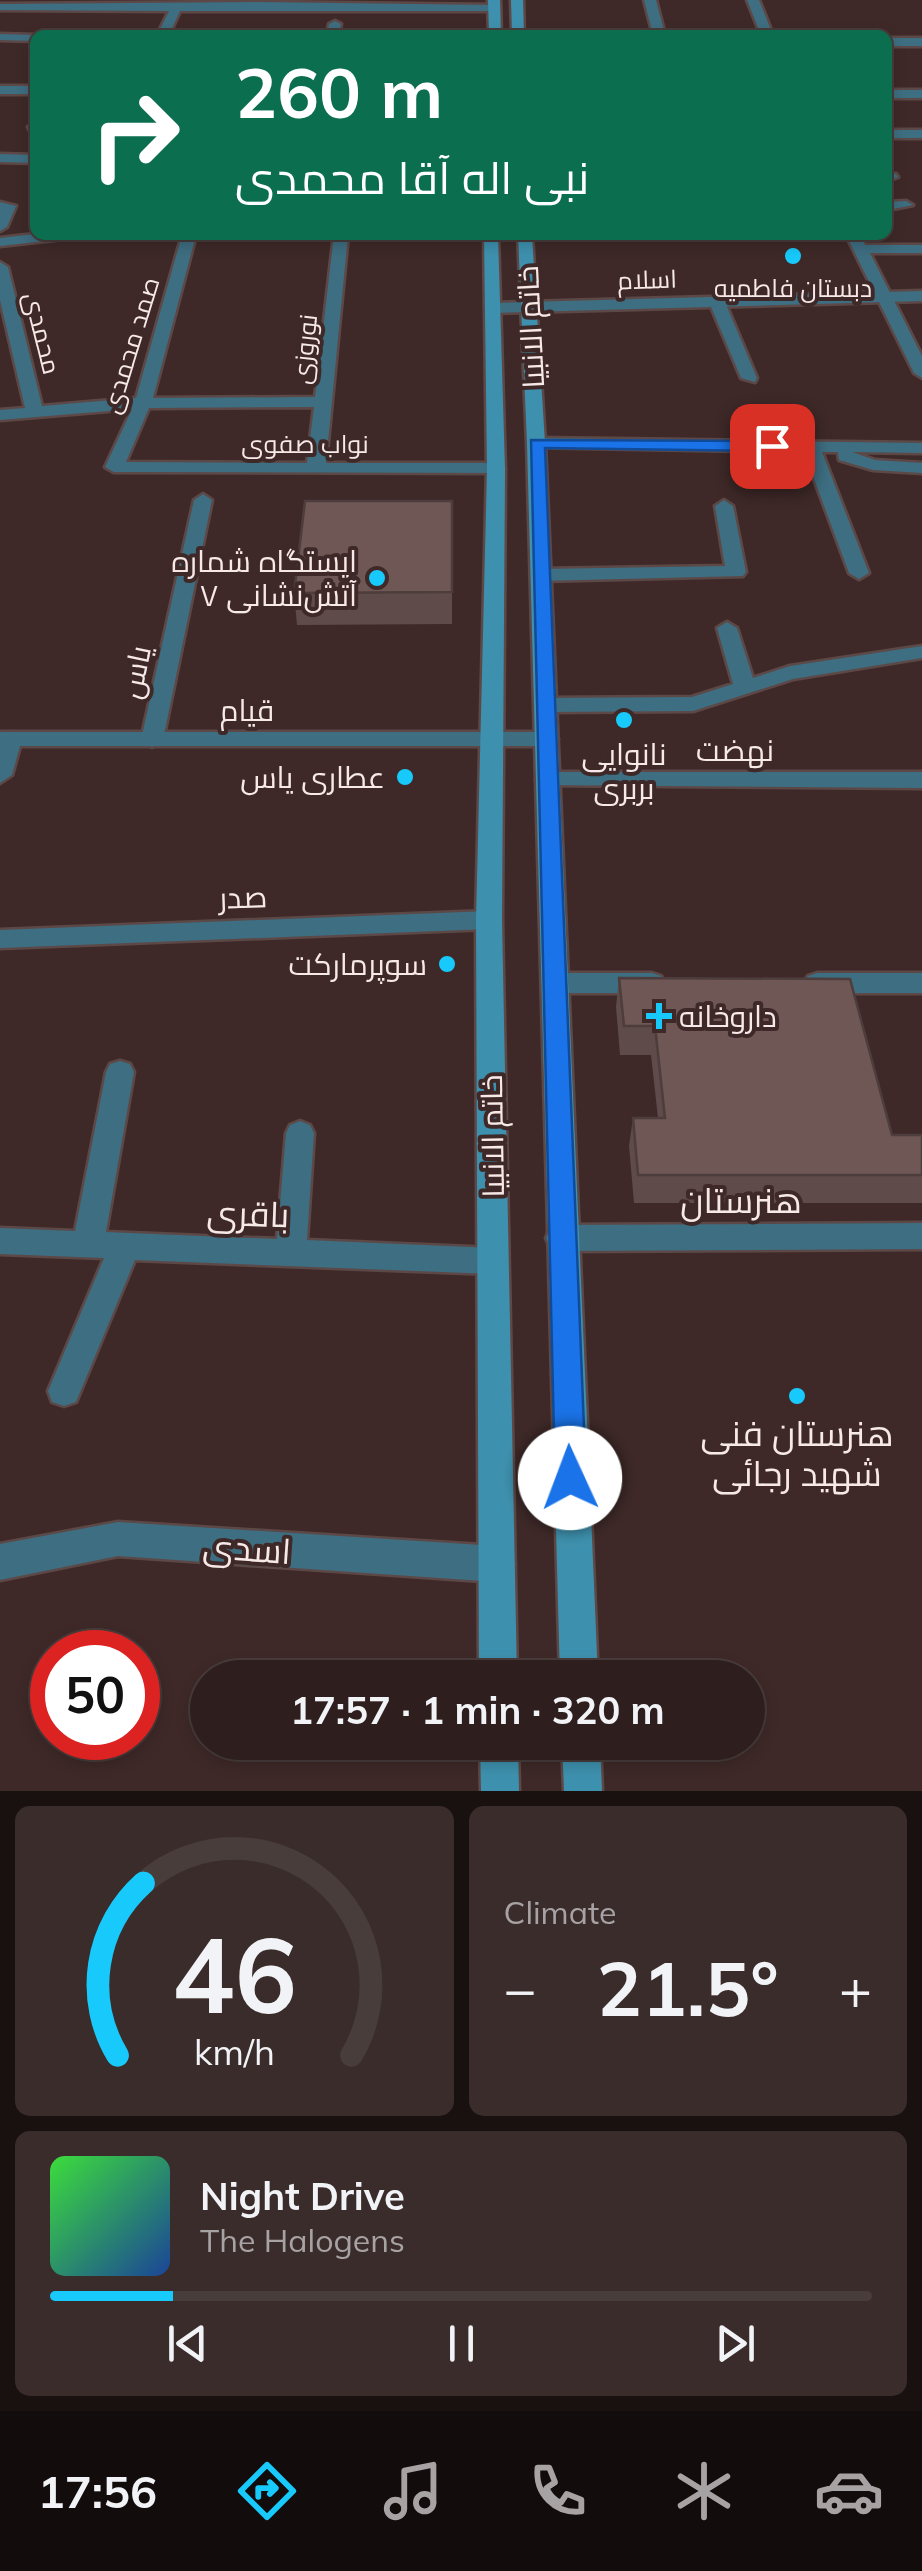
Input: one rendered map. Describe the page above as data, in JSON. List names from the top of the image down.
{
  "streets": {
    "main road": ["خاتم الانبیا"],
    "street": [
      "اسلام",
      "محمدی",
      "صمد محمدی",
      "نوروزی",
      "نواب صفوی",
      "یاس",
      "قیام",
      "نهضت",
      "صدر",
      "هنرستان",
      "باقری",
      "اسدی"
    ]
  },
  "crossings": [
    ["اسلام", "خاتم الانبیا"],
    ["خاتم الانبیا", "نواب صفوی"],
    ["خاتم الانبیا", "قیام"],
    ["خاتم الانبیا", "نهضت"],
    ["خاتم الانبیا", "صدر"],
    ["خاتم الانبیا", "هنرستان"],
    ["خاتم الانبیا", "باقری"],
    ["خاتم الانبیا", "اسدی"],
    ["صمد محمدی", "نواب صفوی"],
    ["نوروزی", "نواب صفوی"],
    ["یاس", "قیام"]
  ],
  "places": {
    "other": [
      "دبستان فاطمیه",
      "ایستگاه شماره ۷ آتش‌نشانی",
      "نانوایی بربری",
      "عطاری یاس",
      "سوپرمارکت",
      "هنرستان فنی شهید رجائی"
    ],
    "health": ["داروخانه"]
  },
  "page": {
    "turn": ["260 m", "نبی اله آقا محمدی"],
    "limit": "50",
    "trip": "17:57 · 1 min · 320 m",
    "tile": "Climate",
    "heat": ["−", "21.5°", "+"],
    "song": ["Night Drive", "The Halogens"],
    "tabs": "17:56",
    "gauge": ["46", "km/h"]
  }
}
